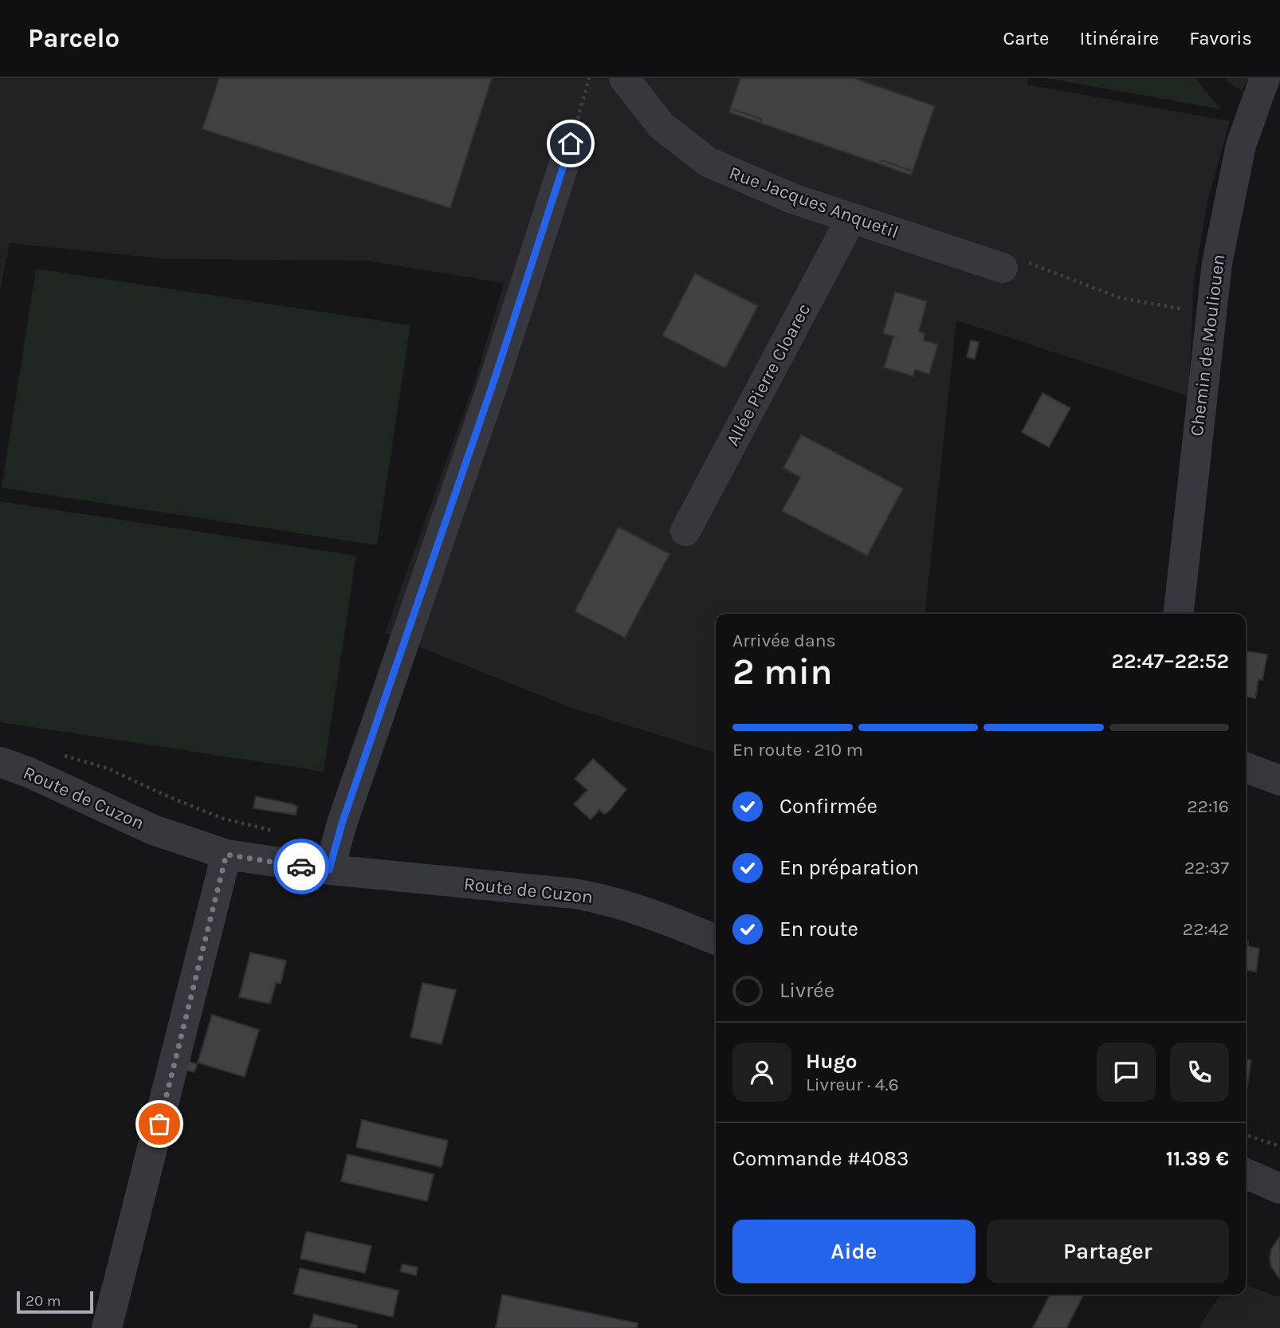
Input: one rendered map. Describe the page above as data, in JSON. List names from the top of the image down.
{
  "streets": {
    "street": [
      "Rue Jacques Anquetil",
      "Chemin de Mouliouen",
      "Allée Pierre Cloarec",
      "Route de Cuzon"
    ]
  },
  "crossings": [
    ["Rue Jacques Anquetil", "Allée Pierre Cloarec"]
  ],
  "scale_bar": "20 m",
  "page": {
    "header": "Parcelo",
    "nav": ["Carte", "Itinéraire", "Favoris"],
    "heading": ["2 min", "Arrivée dans", "22:47–22:52"],
    "panel": [
      "Hugo",
      "Livreur · 4.6",
      "Commande #4083",
      "11.39 €"
    ],
    "bar": "En route · 210 m",
    "list": [
      ["Confirmée", "22:16"],
      ["En préparation", "22:37"],
      ["En route", "22:42"],
      "Livrée"
    ],
    "buttons": ["Aide", "Partager"],
    "scale": "20 m"
  }
}
